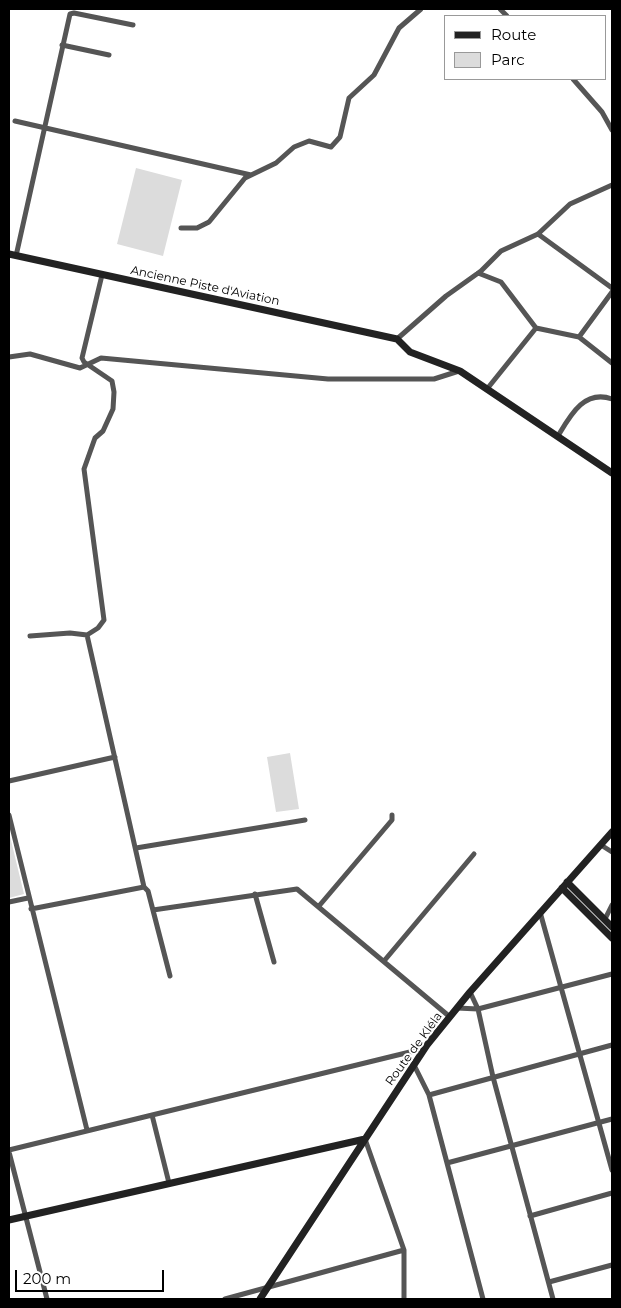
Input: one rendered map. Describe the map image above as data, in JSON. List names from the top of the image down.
{
  "streets": {
    "street": ["Ancienne Piste d'Aviation", "Route de Kléla"]
  },
  "legend": ["Route", "Parc"],
  "scale_bar": "200 m"
}
